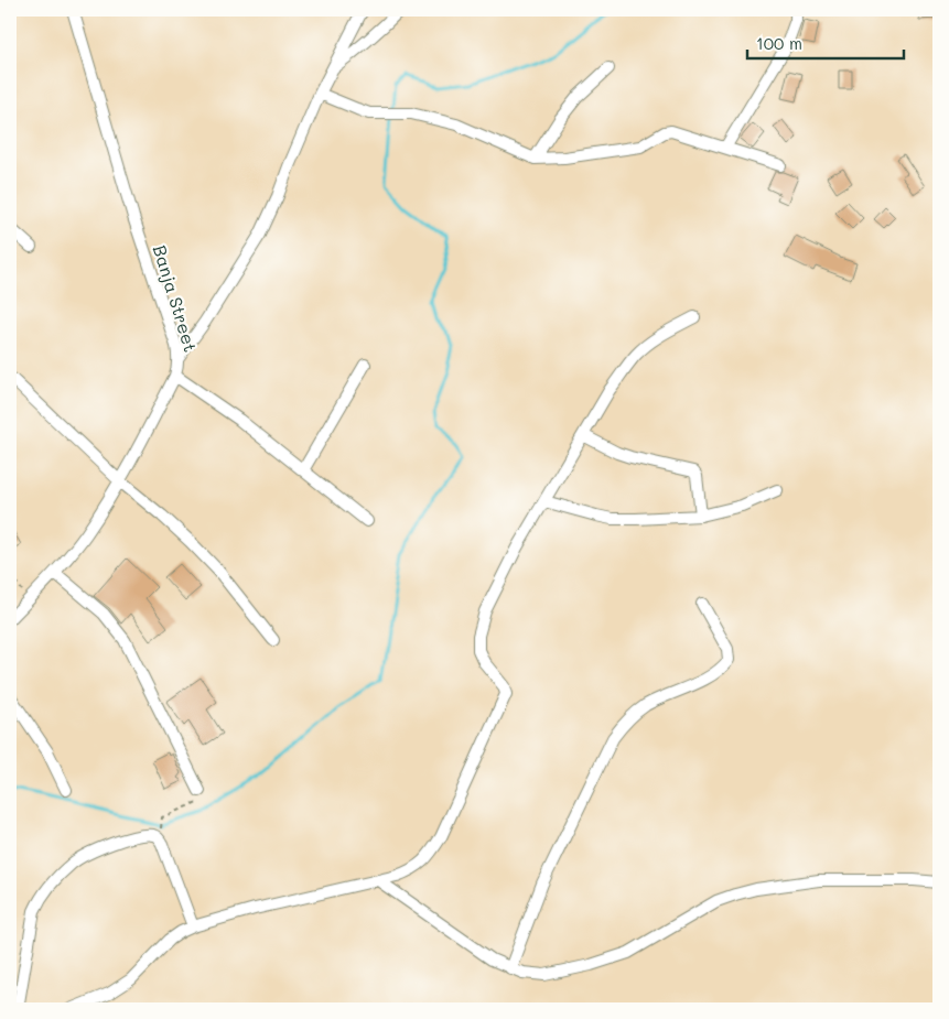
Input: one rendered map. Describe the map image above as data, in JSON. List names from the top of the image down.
{
  "streets": {
    "street": ["Banja Street"]
  },
  "scale_bar": "100 m"
}
